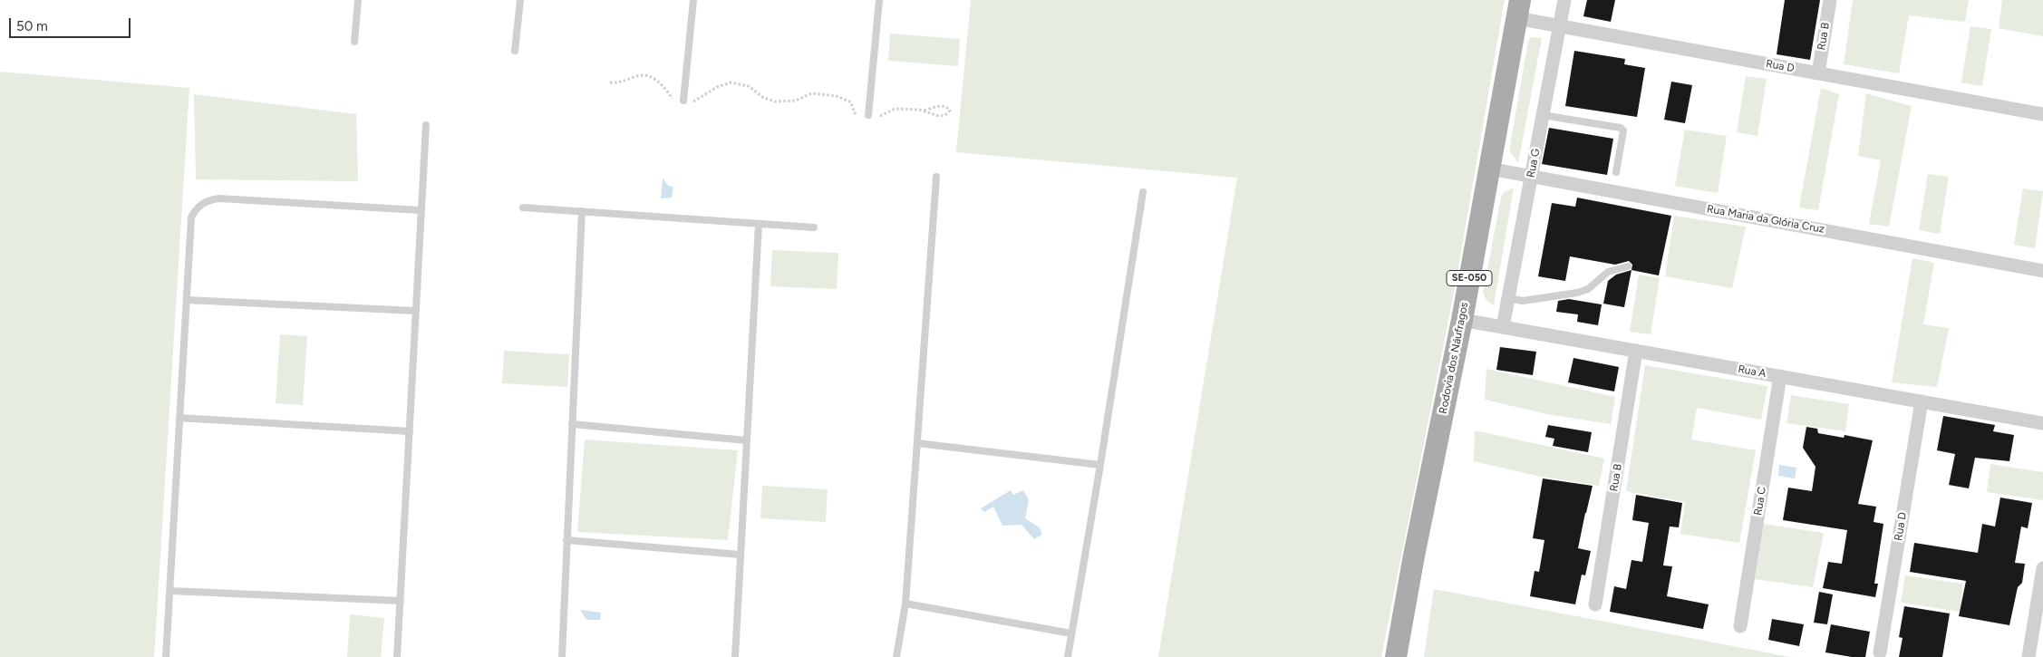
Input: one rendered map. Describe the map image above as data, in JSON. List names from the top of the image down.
{
  "streets": {
    "main road": ["SE-050", "Rodovia dos Náufragos"],
    "street": [
      "Rua B",
      "Rua D",
      "Rua G",
      "Rua Maria da Glória Cruz",
      "Rua A",
      "Rua C"
    ]
  },
  "crossings": [
    ["Rua B", "Rua D"],
    ["Rua B", "Rua A"],
    ["Rua D", "Rua G"],
    ["Rua D", "Rodovia dos Náufragos"],
    ["Rua D", "Rua A"],
    ["Rua G", "Rua Maria da Glória Cruz"],
    ["Rua G", "Rua A"],
    ["Rua Maria da Glória Cruz", "Rodovia dos Náufragos"],
    ["SE-050", "Rodovia dos Náufragos"],
    ["Rodovia dos Náufragos", "Rua A"],
    ["Rua A", "Rua C"]
  ],
  "scale_bar": "50 m"
}
